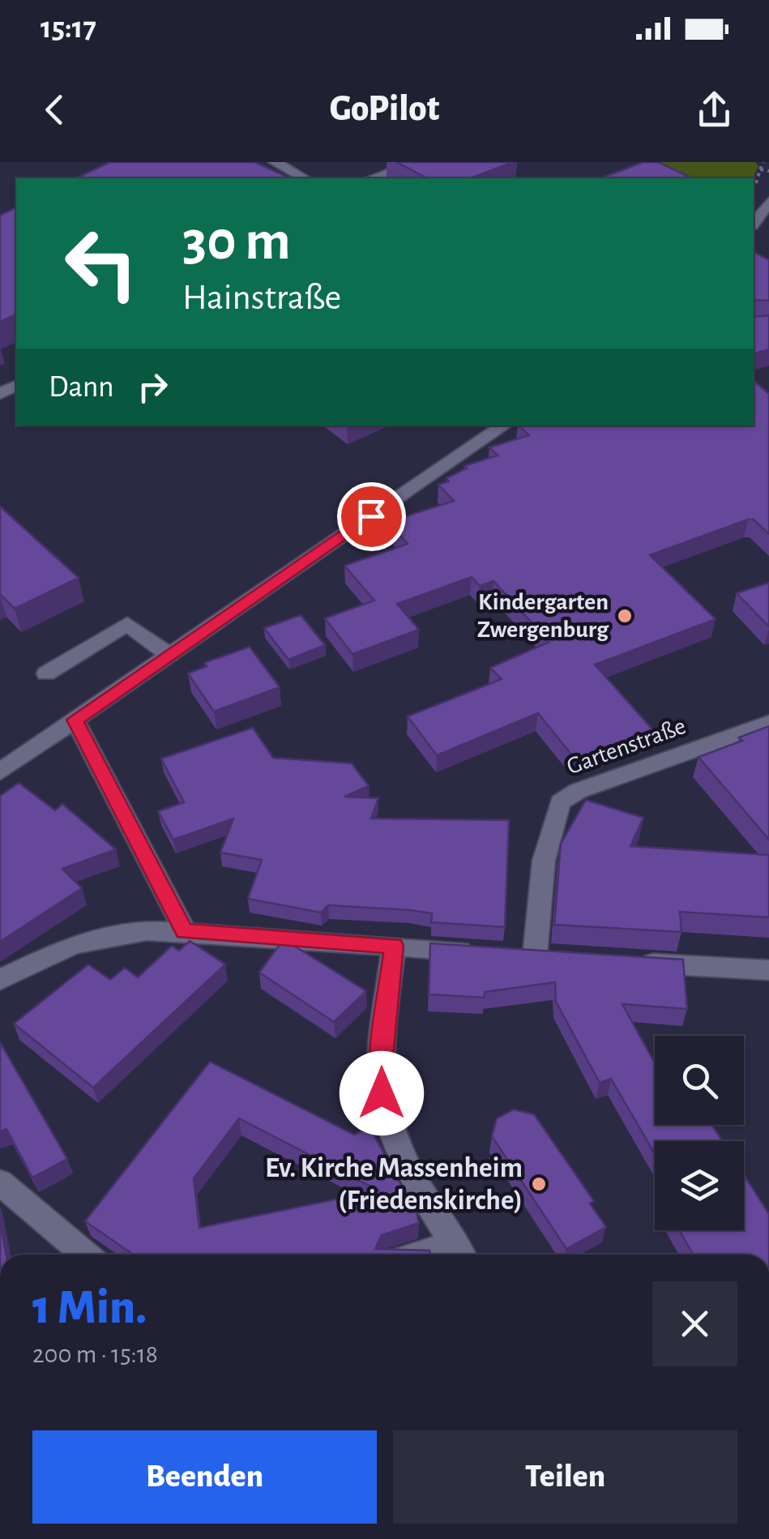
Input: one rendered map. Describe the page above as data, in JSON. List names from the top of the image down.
{
  "streets": {
    "street": ["Gartenstraße"]
  },
  "places": ["Kindergarten Zwergenburg", "Ev. Kirche Massenheim (Friedenskirche)"],
  "page": {
    "status": "15:17",
    "header": "GoPilot",
    "turn": ["30 m", "Hainstraße"],
    "then": "Dann",
    "heading": ["1 Min.", "200 m · 15:18"],
    "buttons": ["Beenden", "Teilen"]
  }
}
